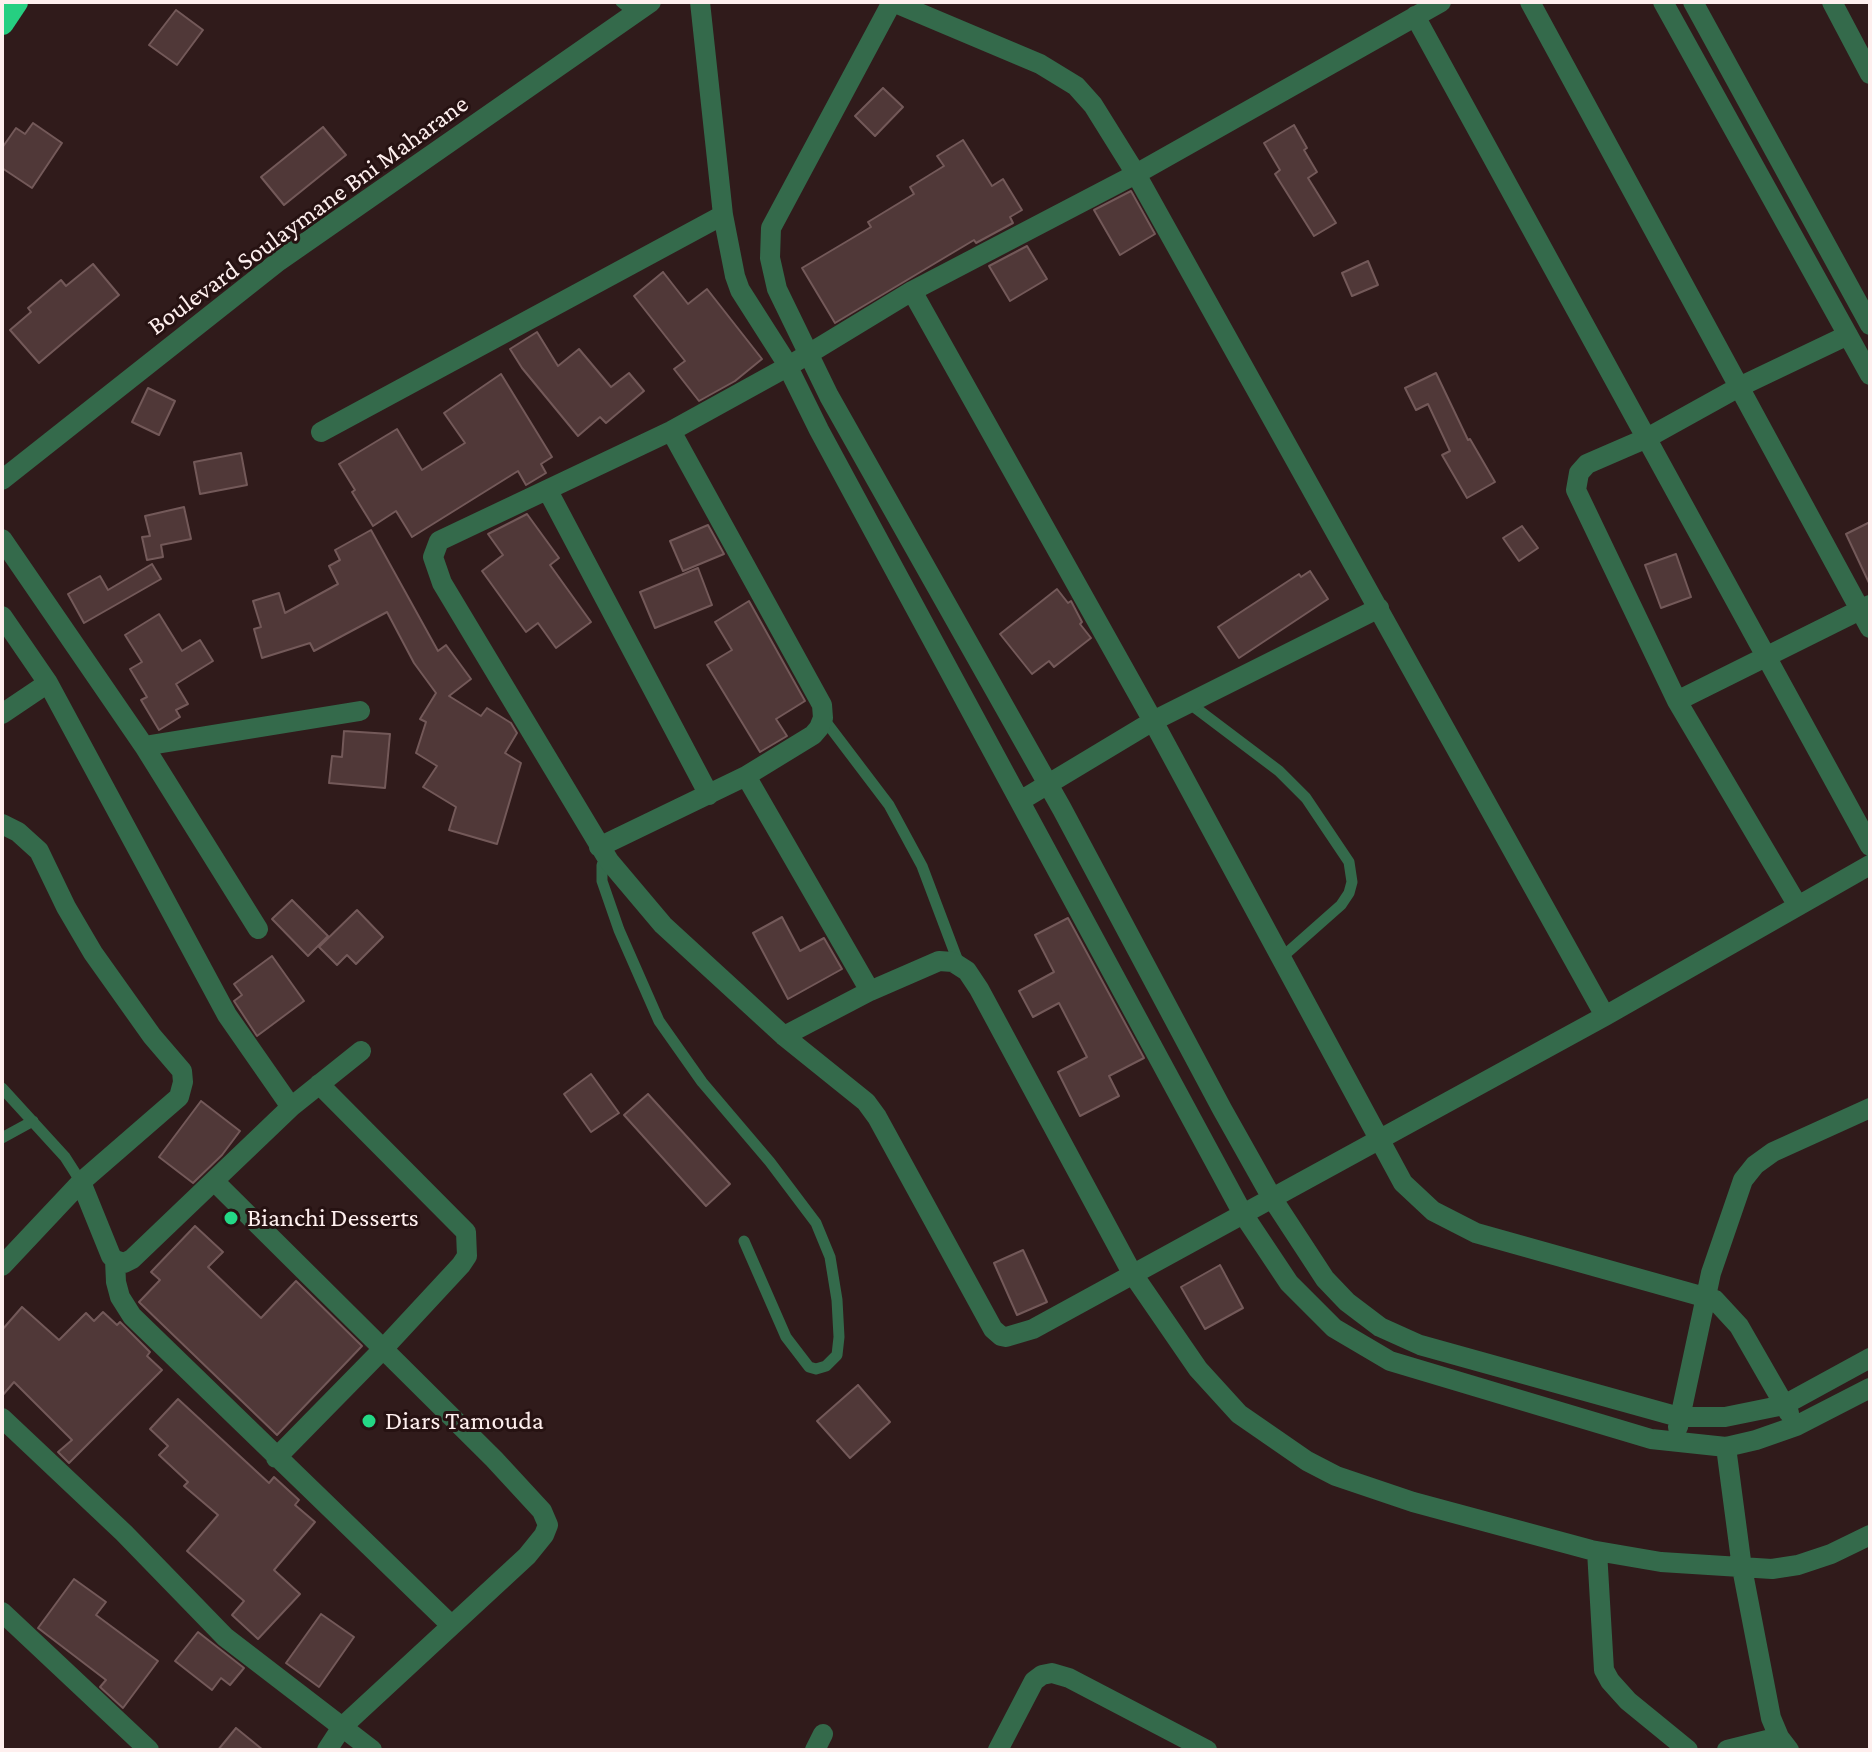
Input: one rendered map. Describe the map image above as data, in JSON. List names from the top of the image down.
{
  "streets": {
    "street": ["Boulevard Soulaymane Bni Maharane"]
  },
  "places": ["Bianchi Desserts", "Diars Tamouda"]
}
